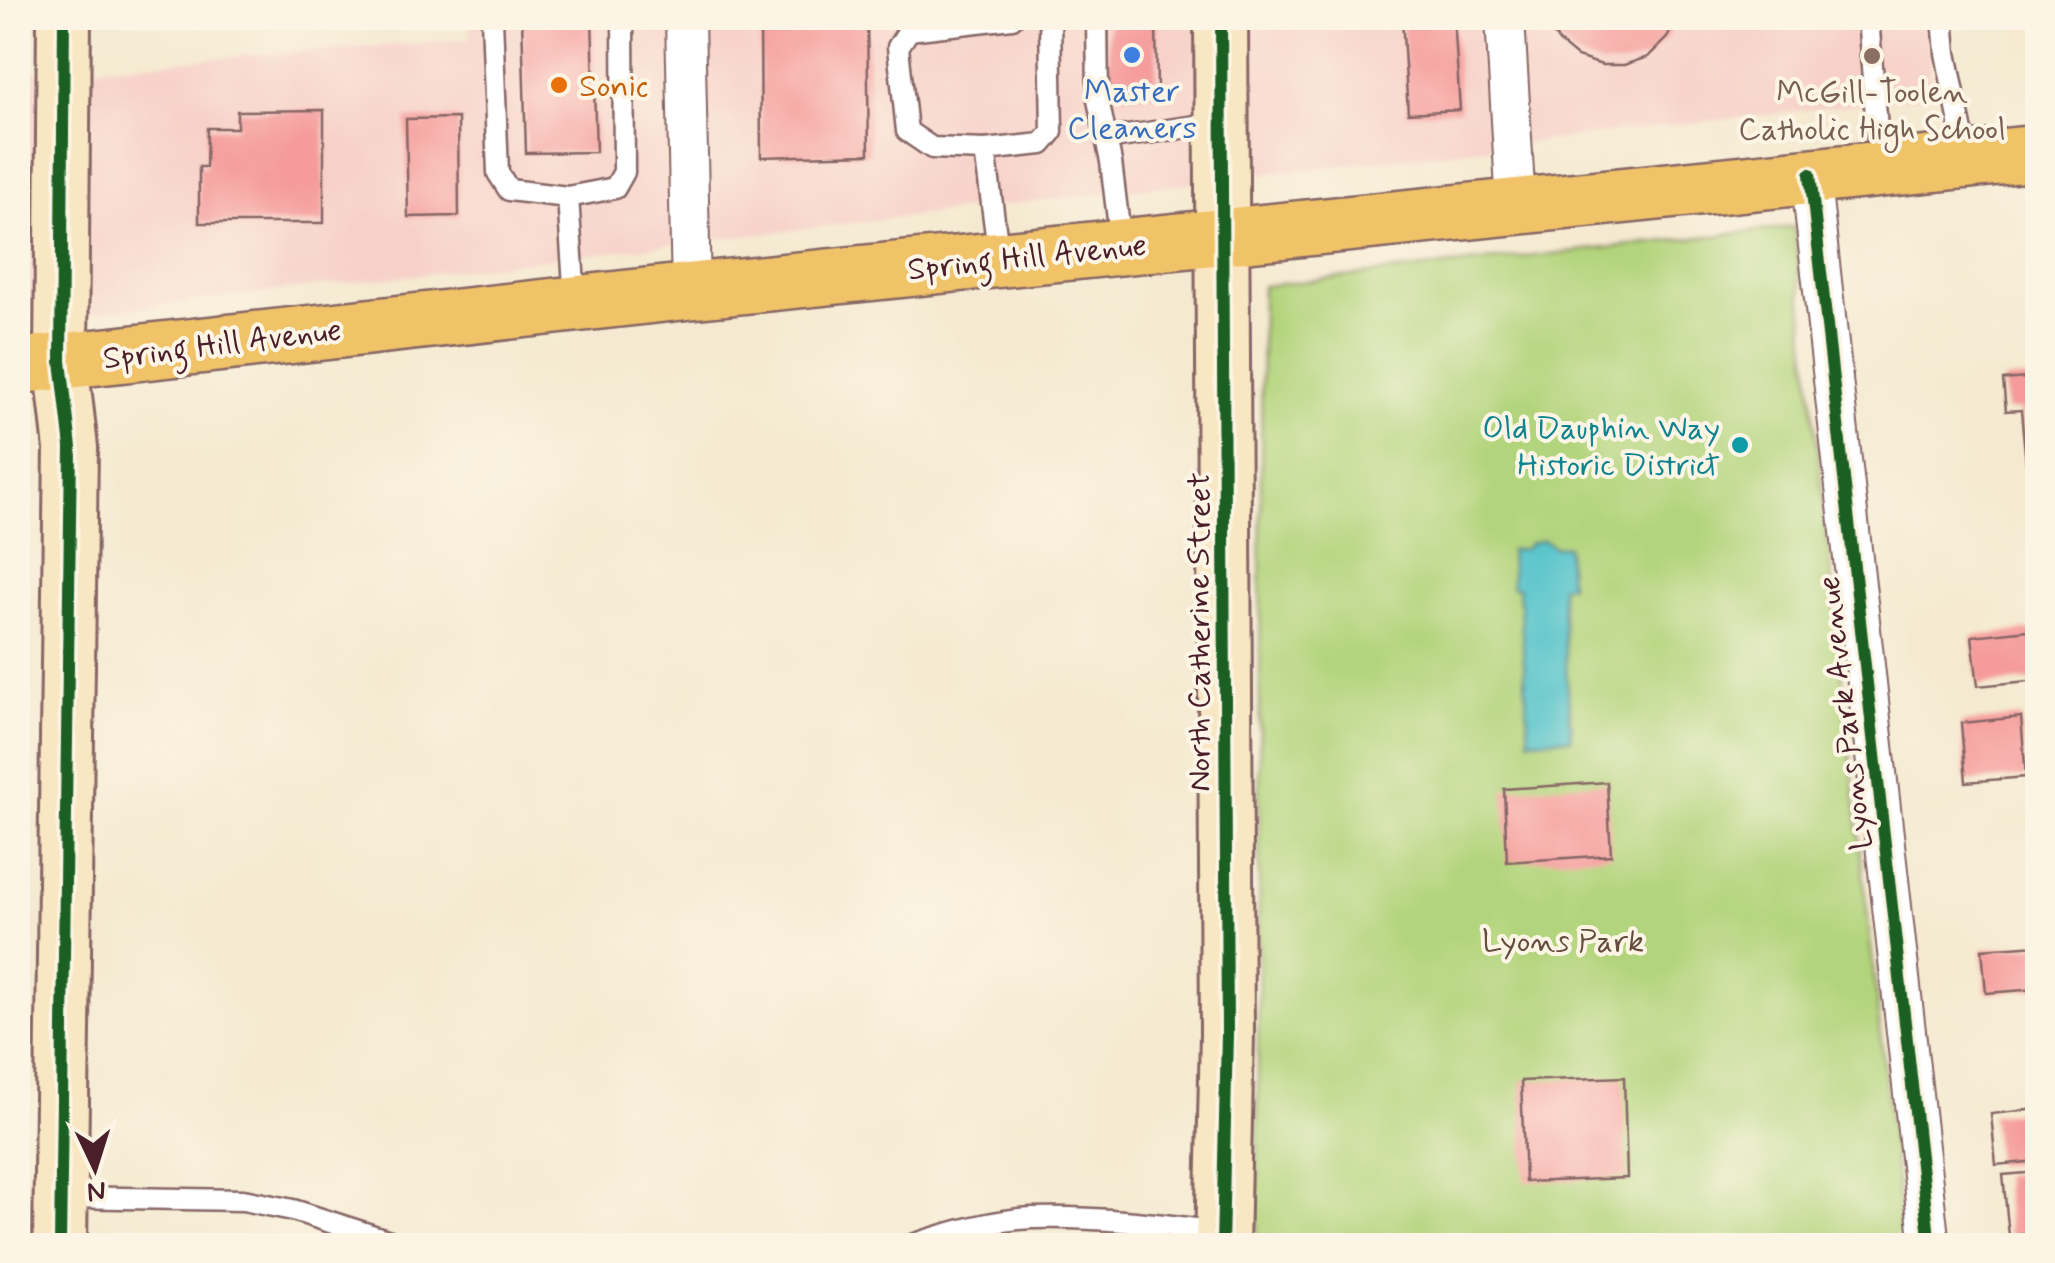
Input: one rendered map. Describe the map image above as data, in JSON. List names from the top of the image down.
{
  "streets": {
    "main road": ["Spring Hill Avenue"],
    "street": ["North Catherine Street", "Lyons Park Avenue"]
  },
  "crossings": [
    ["Spring Hill Avenue", "North Catherine Street"],
    ["Spring Hill Avenue", "Lyons Park Avenue"]
  ],
  "parks": ["Lyons Park"],
  "places": [
    "Master Cleaners",
    "McGill-Toolen Catholic High School",
    "Sonic",
    "Old Dauphin Way Historic District"
  ],
  "north": "bottom"
}
